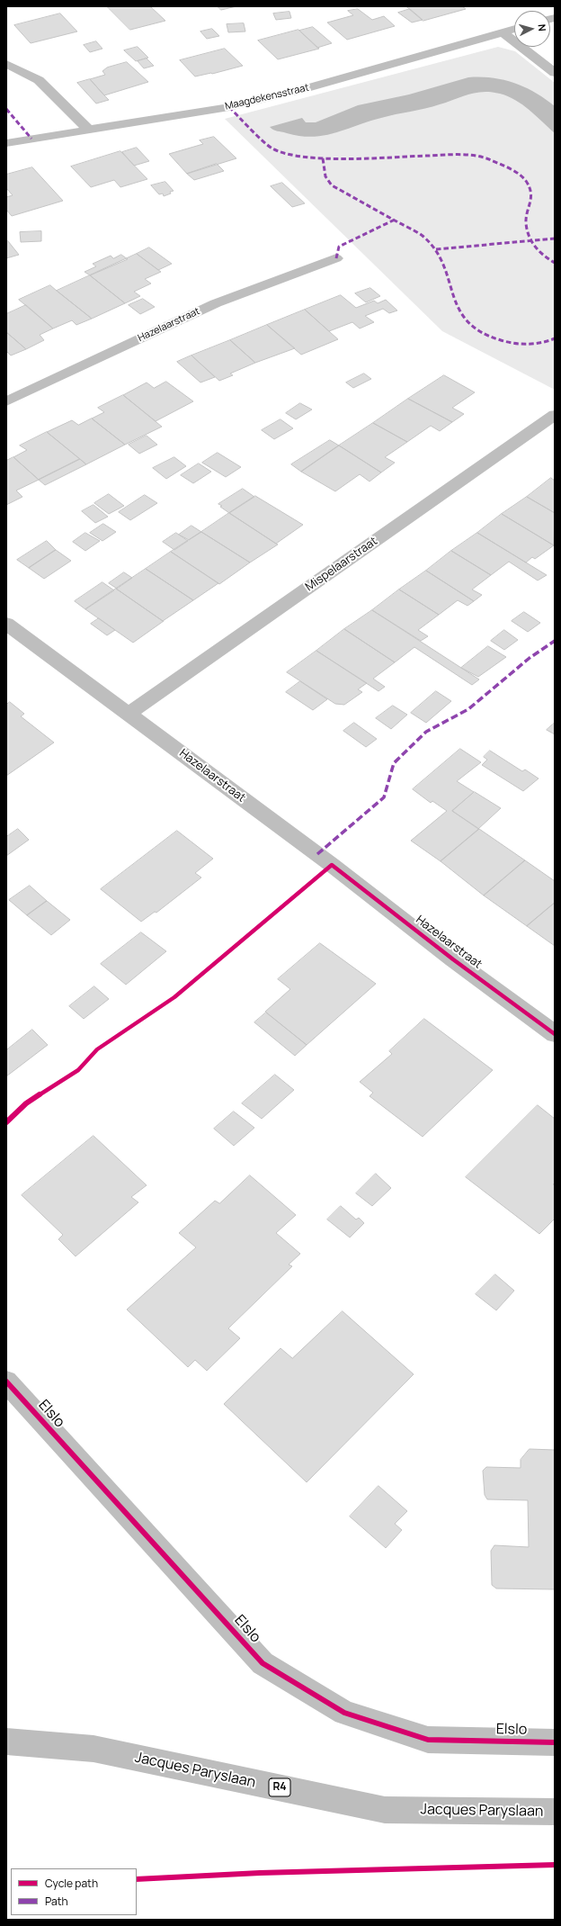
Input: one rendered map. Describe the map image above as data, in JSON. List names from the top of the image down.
{
  "streets": {
    "highway": ["Jacques Paryslaan", "R4"],
    "street": [
      "Maagdekensstraat",
      "Hazelaarstraat",
      "Mispelaarstraat",
      "Elslo"
    ]
  },
  "crossings": [
    ["Hazelaarstraat", "Mispelaarstraat"]
  ],
  "legend": ["Cycle path", "Path"],
  "north": "right"
}
